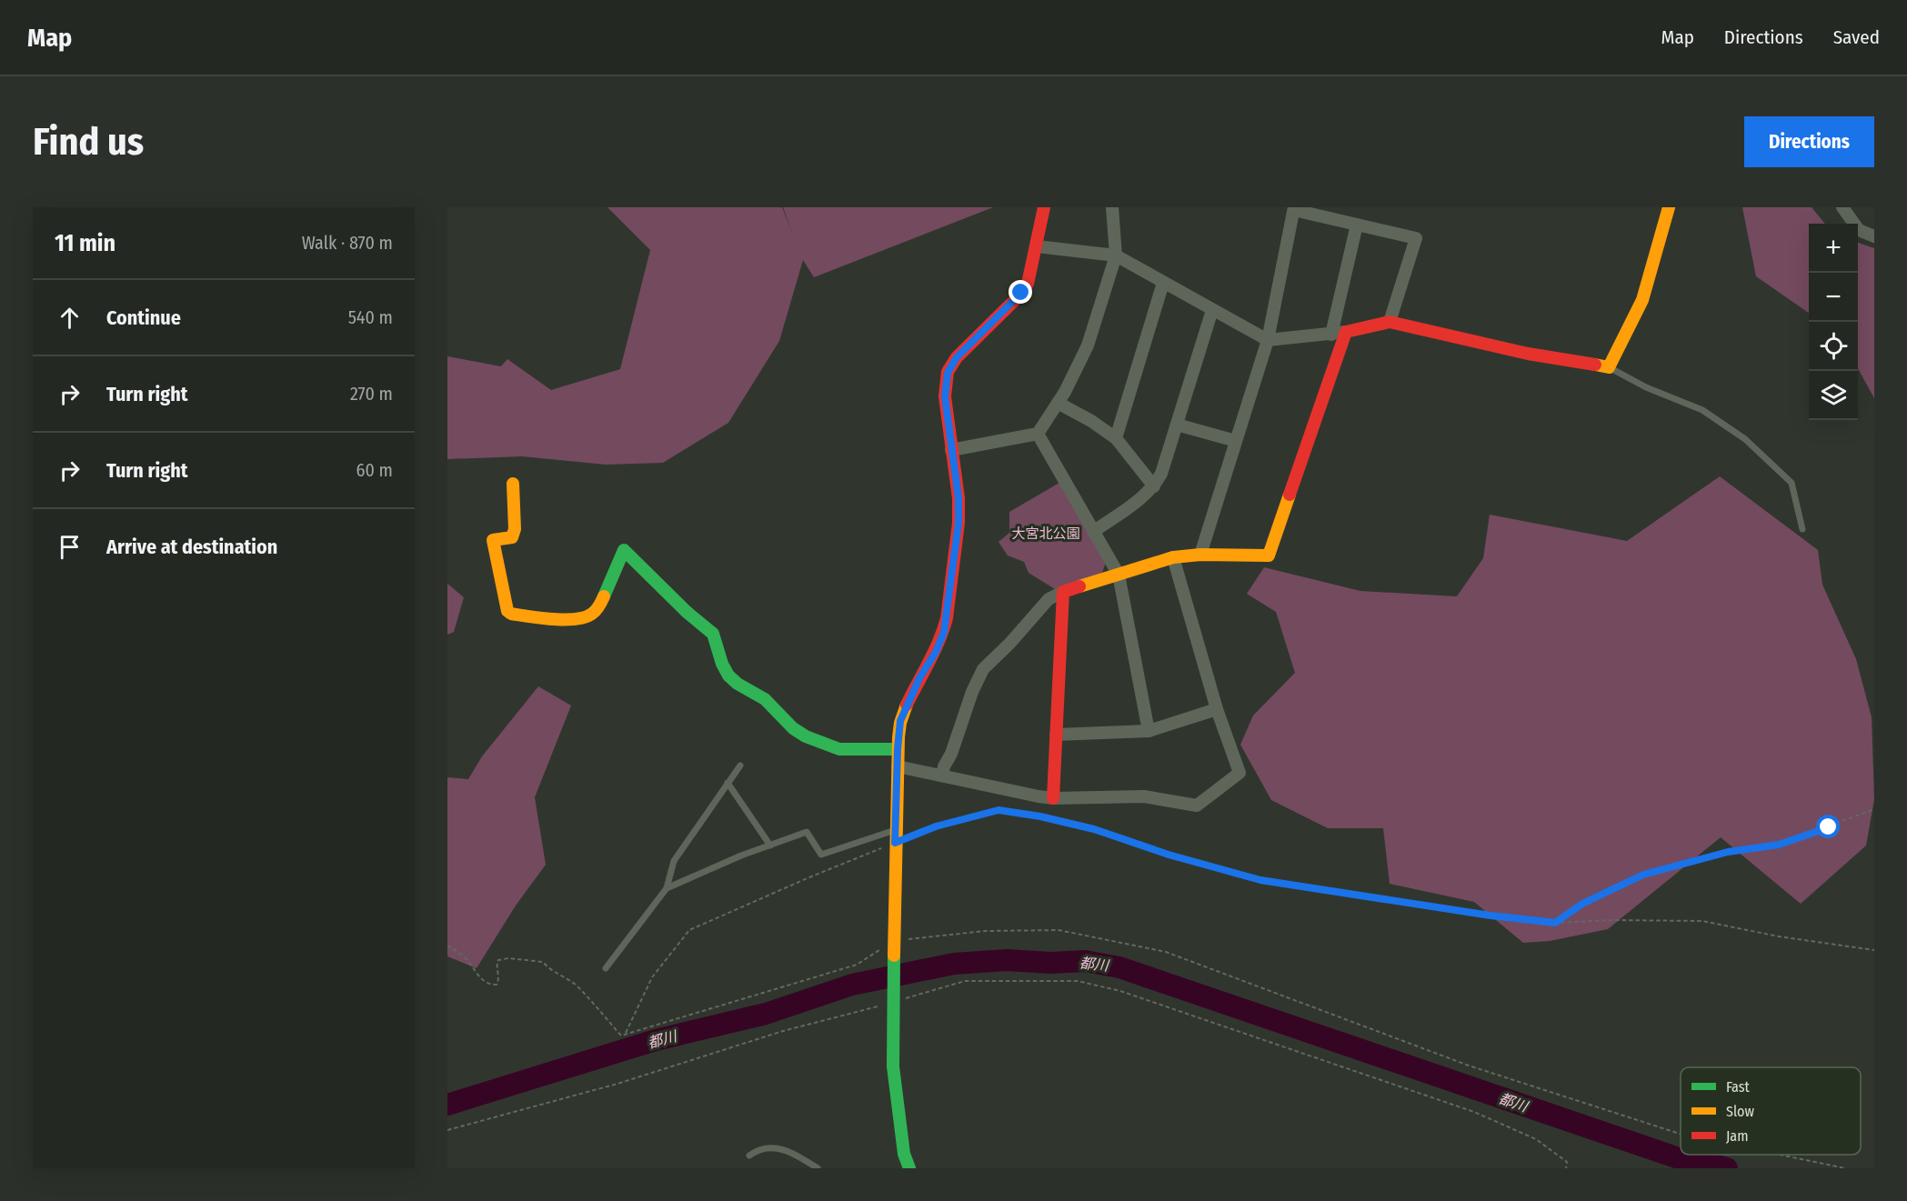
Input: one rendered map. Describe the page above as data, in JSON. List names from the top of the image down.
{
  "water": ["都川"],
  "parks": ["大宮北公園"],
  "legend": ["Fast", "Slow", "Jam"],
  "page": {
    "header": "Map",
    "nav": ["Map", "Directions", "Saved"],
    "buttons": "Directions",
    "title": "Find us",
    "heading": ["11 min", "Walk · 870 m"],
    "map_buttons": ["+", "−"],
    "list": [
      ["Continue", "540 m"],
      ["Turn right", "270 m"],
      ["Turn right", "60 m"],
      "Arrive at destination"
    ]
  }
}
